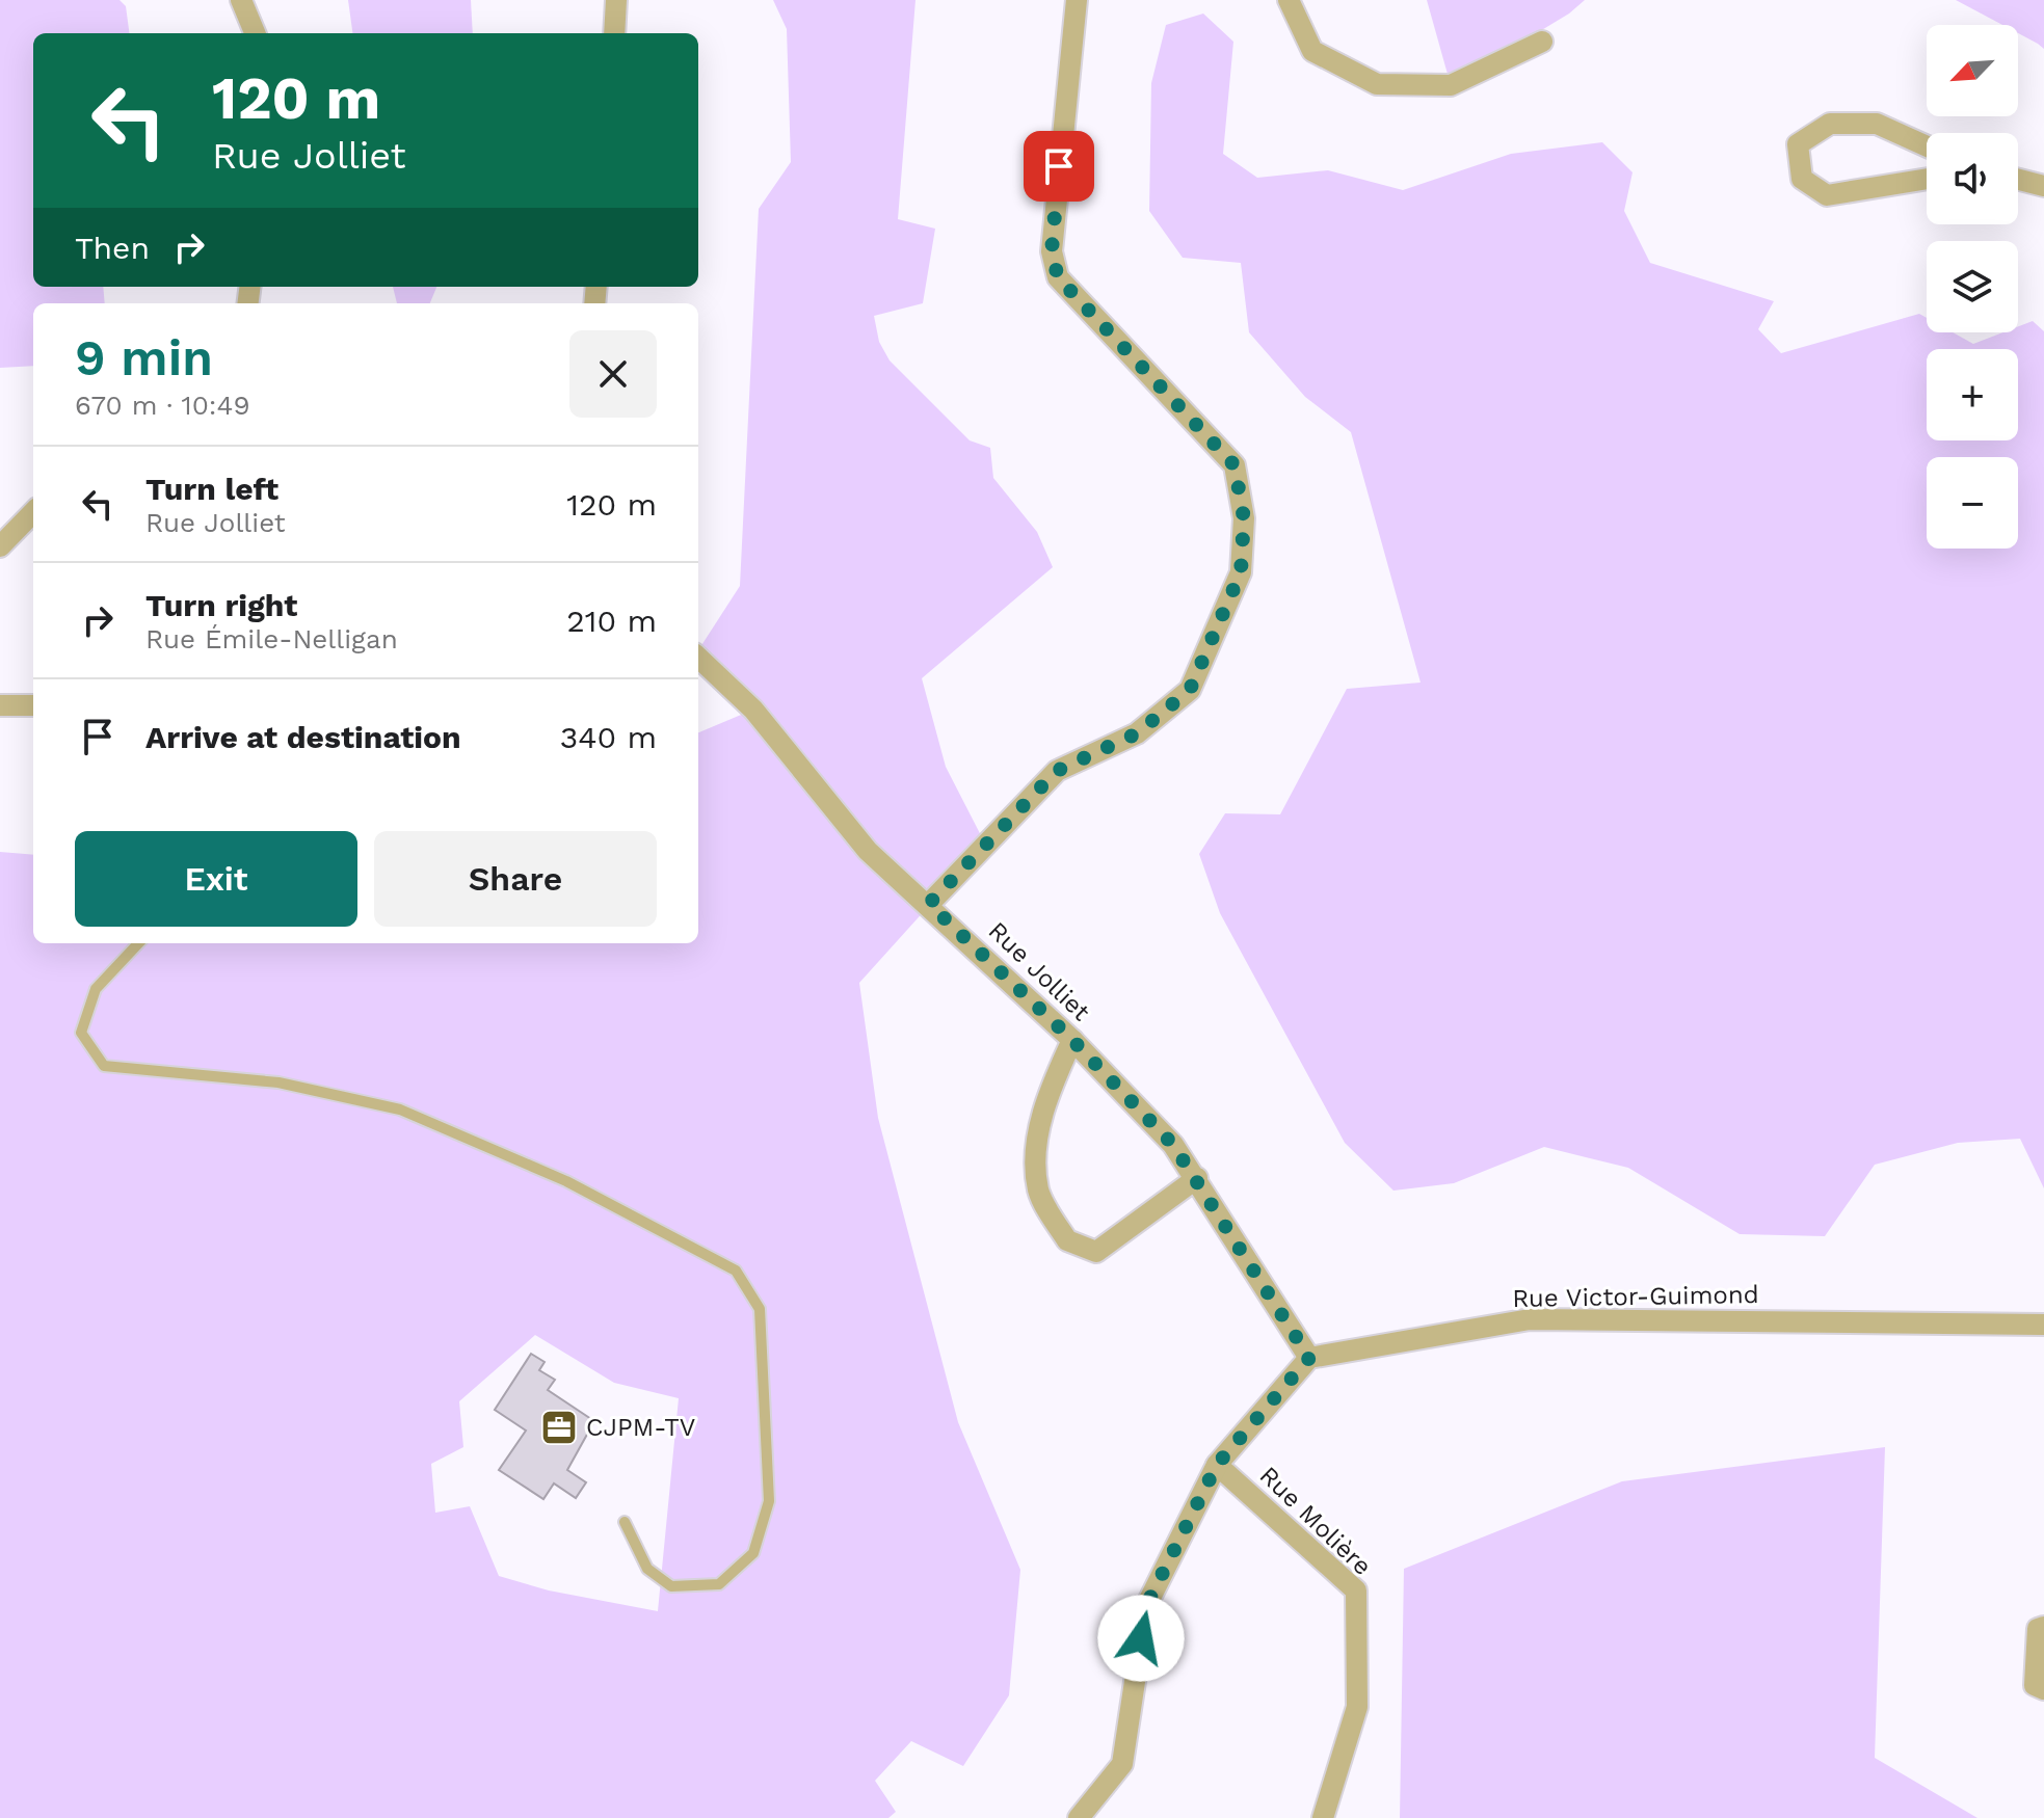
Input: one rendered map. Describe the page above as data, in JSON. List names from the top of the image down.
{
  "streets": {
    "street": ["Rue Jolliet", "Rue Victor-Guimond", "Rue Molière"]
  },
  "crossings": [
    ["Rue Jolliet", "Rue Victor-Guimond"]
  ],
  "places": {
    "office": ["CJPM-TV"]
  },
  "north": "bottom left",
  "page": {
    "map_buttons": ["+", "−"],
    "turn": ["120 m", "Rue Jolliet"],
    "then": "Then",
    "heading": ["9 min", "670 m · 10:49"],
    "list": [
      {
        "name": "Turn left",
        "note": "Rue Jolliet",
        "value": "120 m"
      },
      {
        "name": "Turn right",
        "note": "Rue Émile-Nelligan",
        "value": "210 m"
      },
      {
        "name": "Arrive at destination",
        "value": "340 m"
      }
    ],
    "buttons": ["Exit", "Share"]
  }
}
